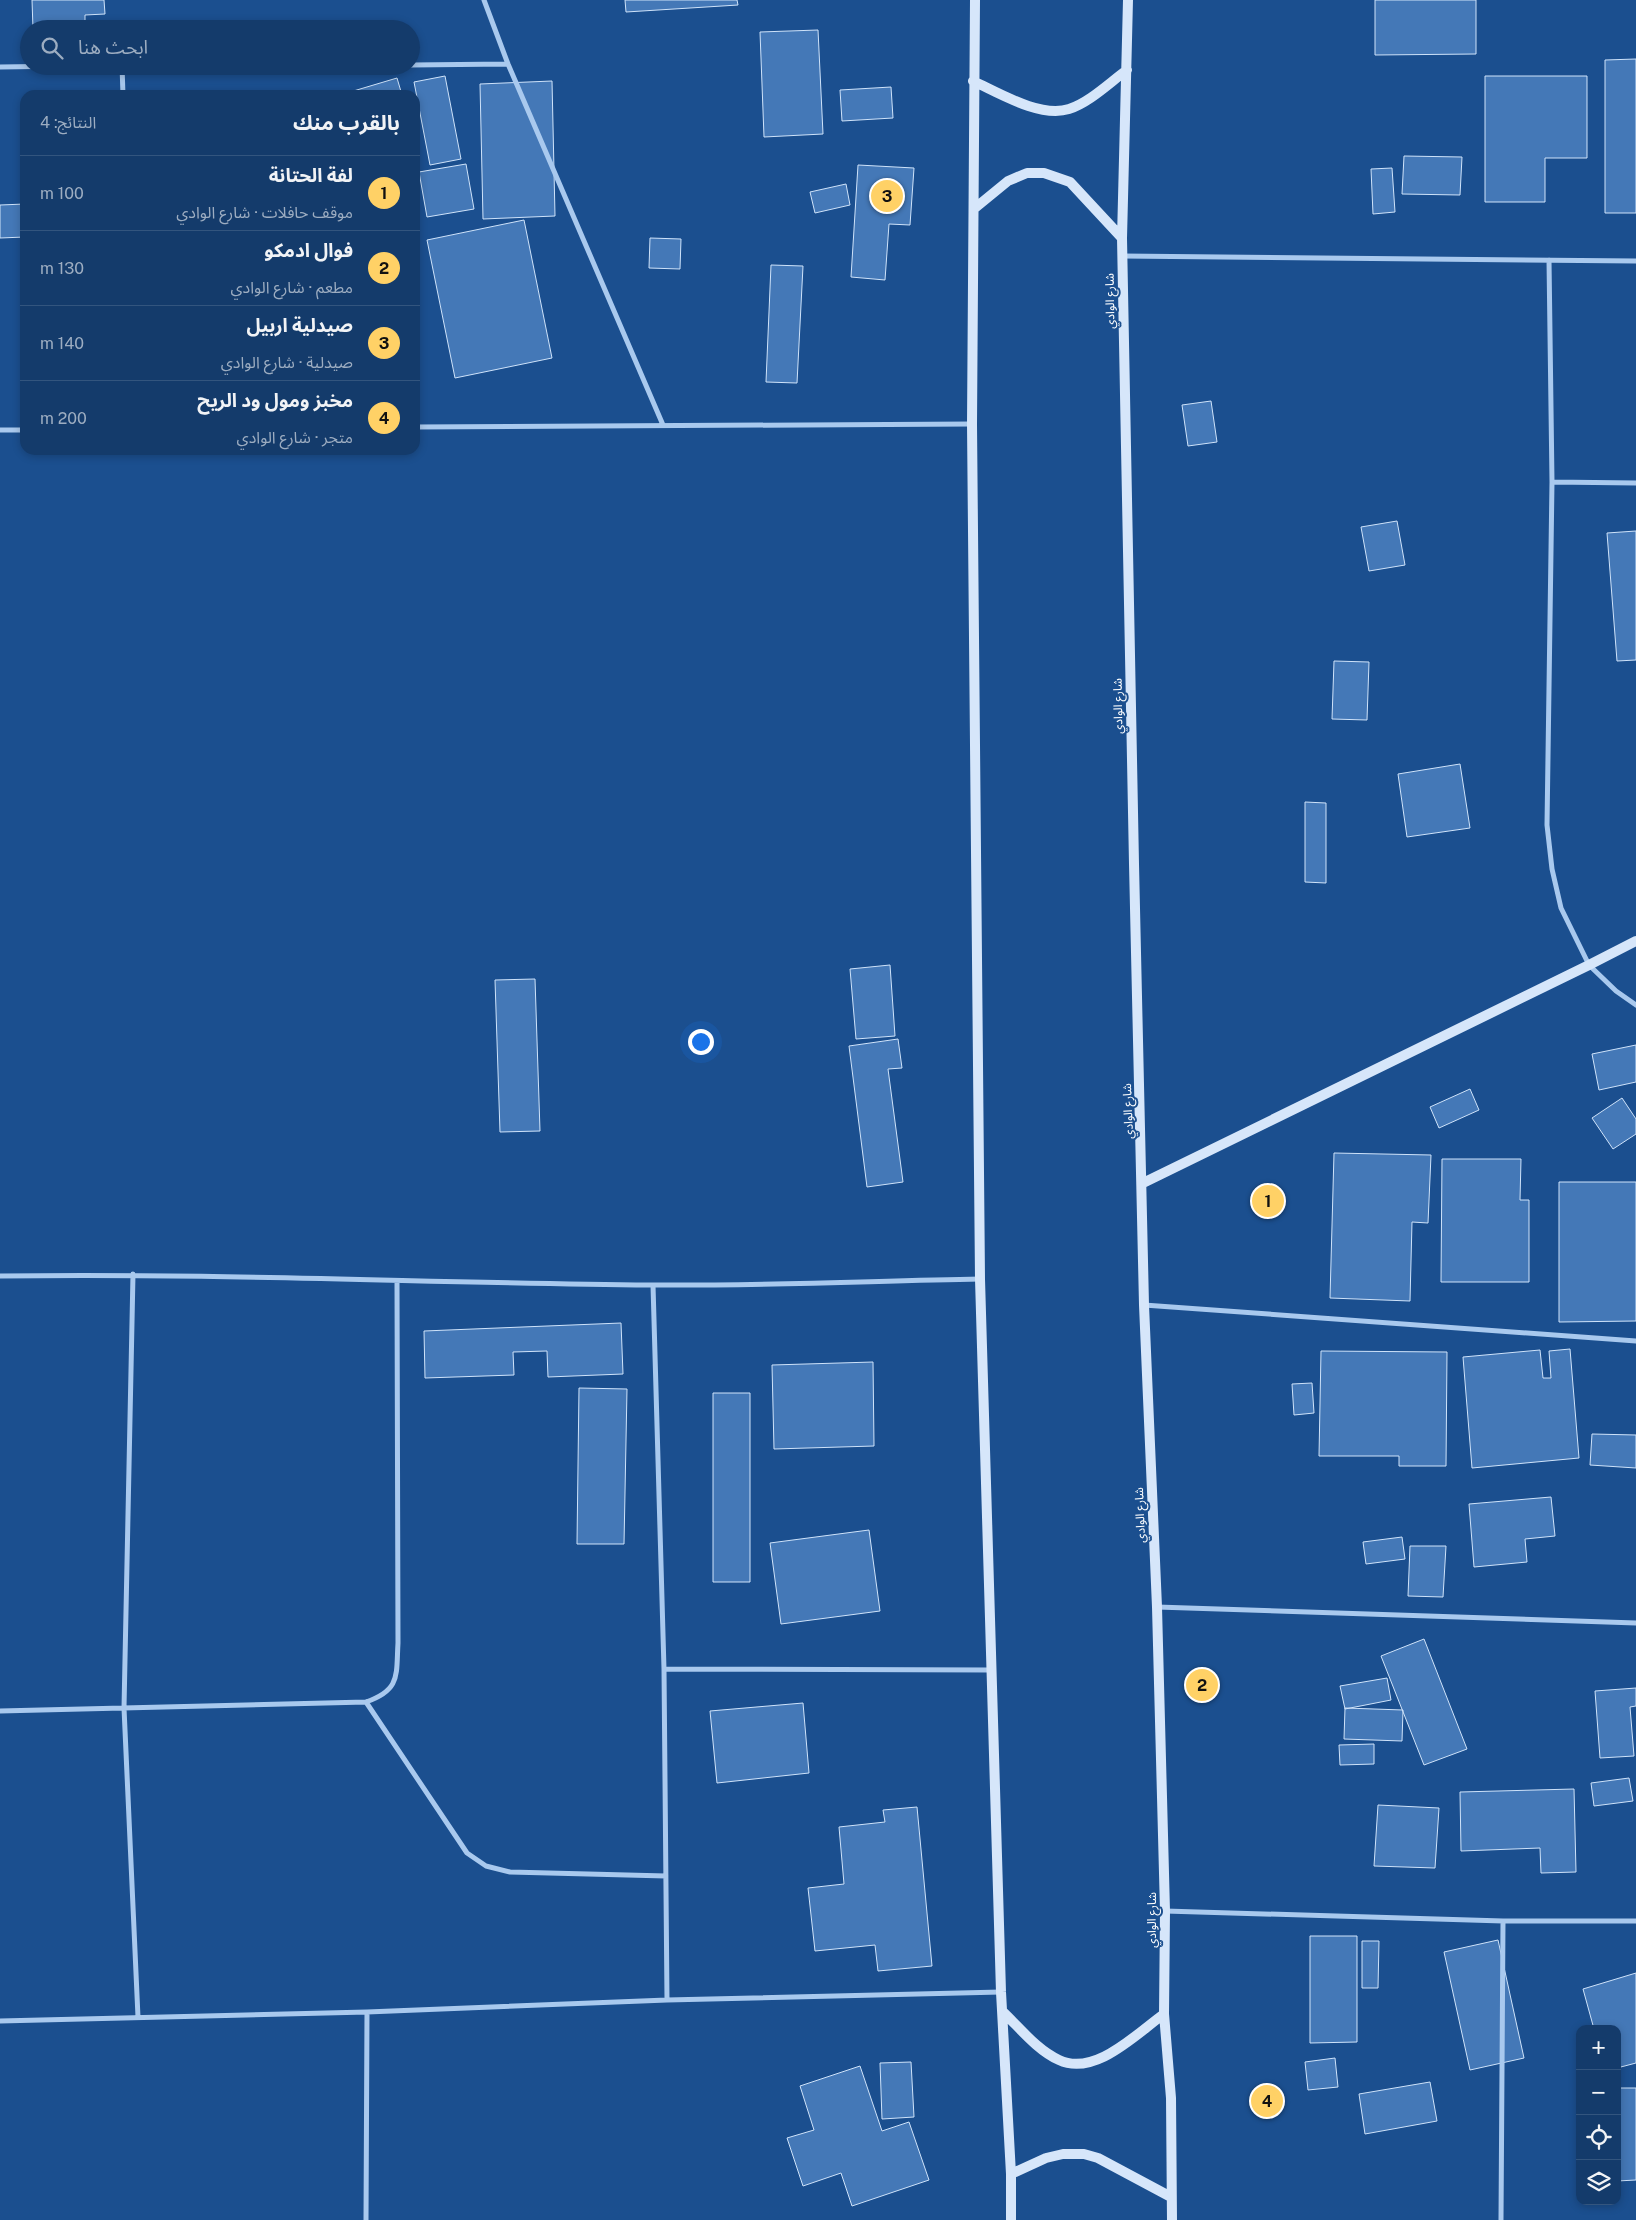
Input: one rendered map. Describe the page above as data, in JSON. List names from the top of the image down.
{
  "streets": {
    "main road": ["شارع الوادي"]
  },
  "page": {
    "search": "ابحث هنا",
    "heading": ["بالقرب منك", "النتائج: 4"],
    "list": [
      {
        "mark": "1",
        "name": "لفة الحتانة",
        "note": "موقف حافلات · شارع الوادي",
        "value": "100 m"
      },
      {
        "mark": "2",
        "name": "فوال ادمكو",
        "note": "مطعم · شارع الوادي",
        "value": "130 m"
      },
      {
        "mark": "3",
        "name": "صيدلية اربيل",
        "note": "صيدلية · شارع الوادي",
        "value": "140 m"
      },
      {
        "mark": "4",
        "name": "مخبز ومول ود الريح",
        "note": "متجر · شارع الوادي",
        "value": "200 m"
      }
    ],
    "pins": [
      "3",
      "1",
      "2",
      "4"
    ],
    "map_buttons": ["+", "−"]
  }
}
